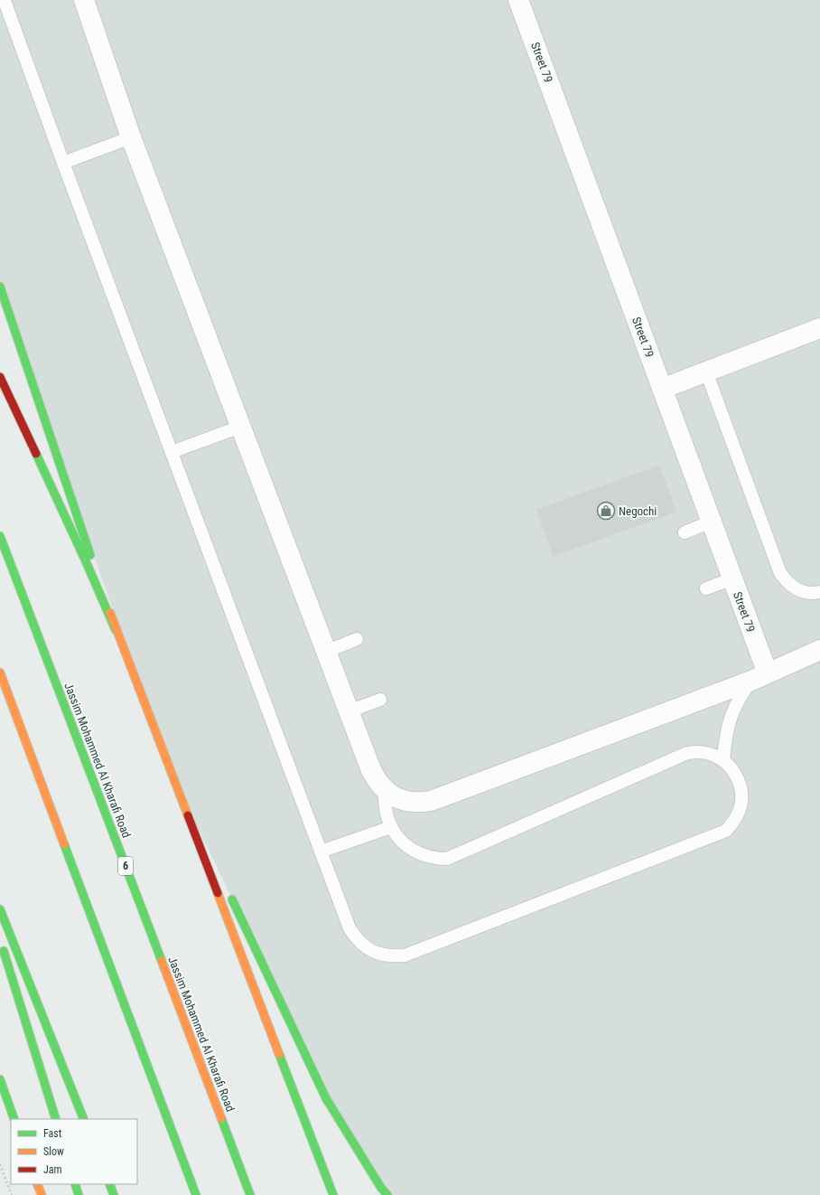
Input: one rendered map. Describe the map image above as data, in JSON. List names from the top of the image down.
{
  "streets": {
    "main road": ["Jassim Mohammed Al Kharafi Road", "6"],
    "street": ["Street 79"]
  },
  "places": {
    "shop": ["Negochi"]
  },
  "legend": ["Fast", "Slow", "Jam"]
}
